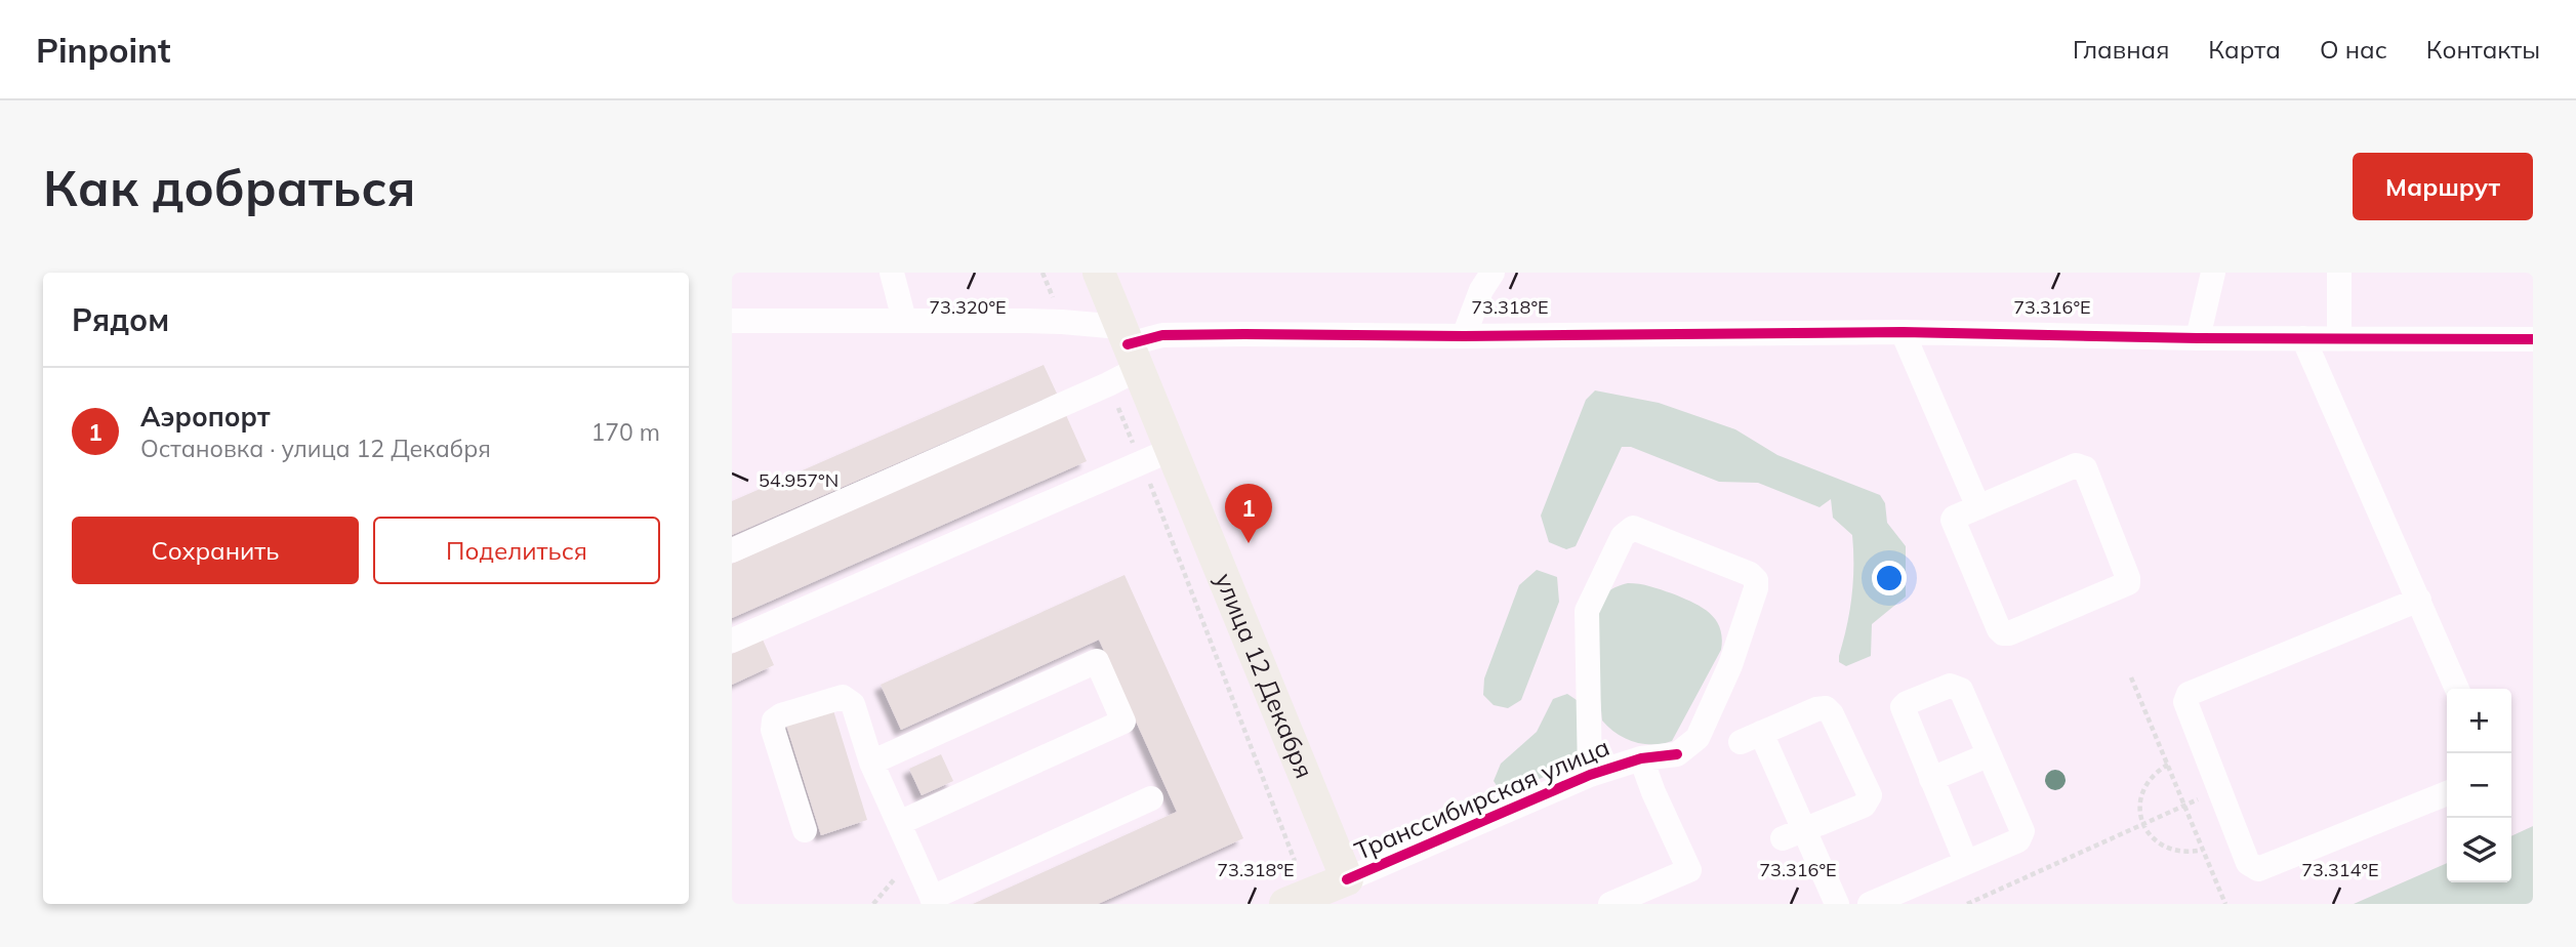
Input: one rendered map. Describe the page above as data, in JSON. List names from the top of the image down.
{
  "streets": {
    "main road": ["улица 12 Декабря", "Транссибирская улица"]
  },
  "crossings": [
    ["улица 12 Декабря", "Транссибирская улица"]
  ],
  "page": {
    "header": "Pinpoint",
    "nav": [
      "Главная",
      "Карта",
      "О нас",
      "Контакты"
    ],
    "buttons": [
      "Маршрут",
      ["Сохранить", "Поделиться"]
    ],
    "title": "Как добраться",
    "heading": "Рядом",
    "list": [
      {
        "mark": "1",
        "name": "Аэропорт",
        "note": "Остановка · улица 12 Декабря",
        "value": "170 m"
      }
    ],
    "pins": "1",
    "map_buttons": ["+", "−"]
  },
  "coordinates": [
    "73.320°E",
    "73.318°E",
    "73.316°E",
    "54.957°N",
    "73.314°E"
  ]
}
